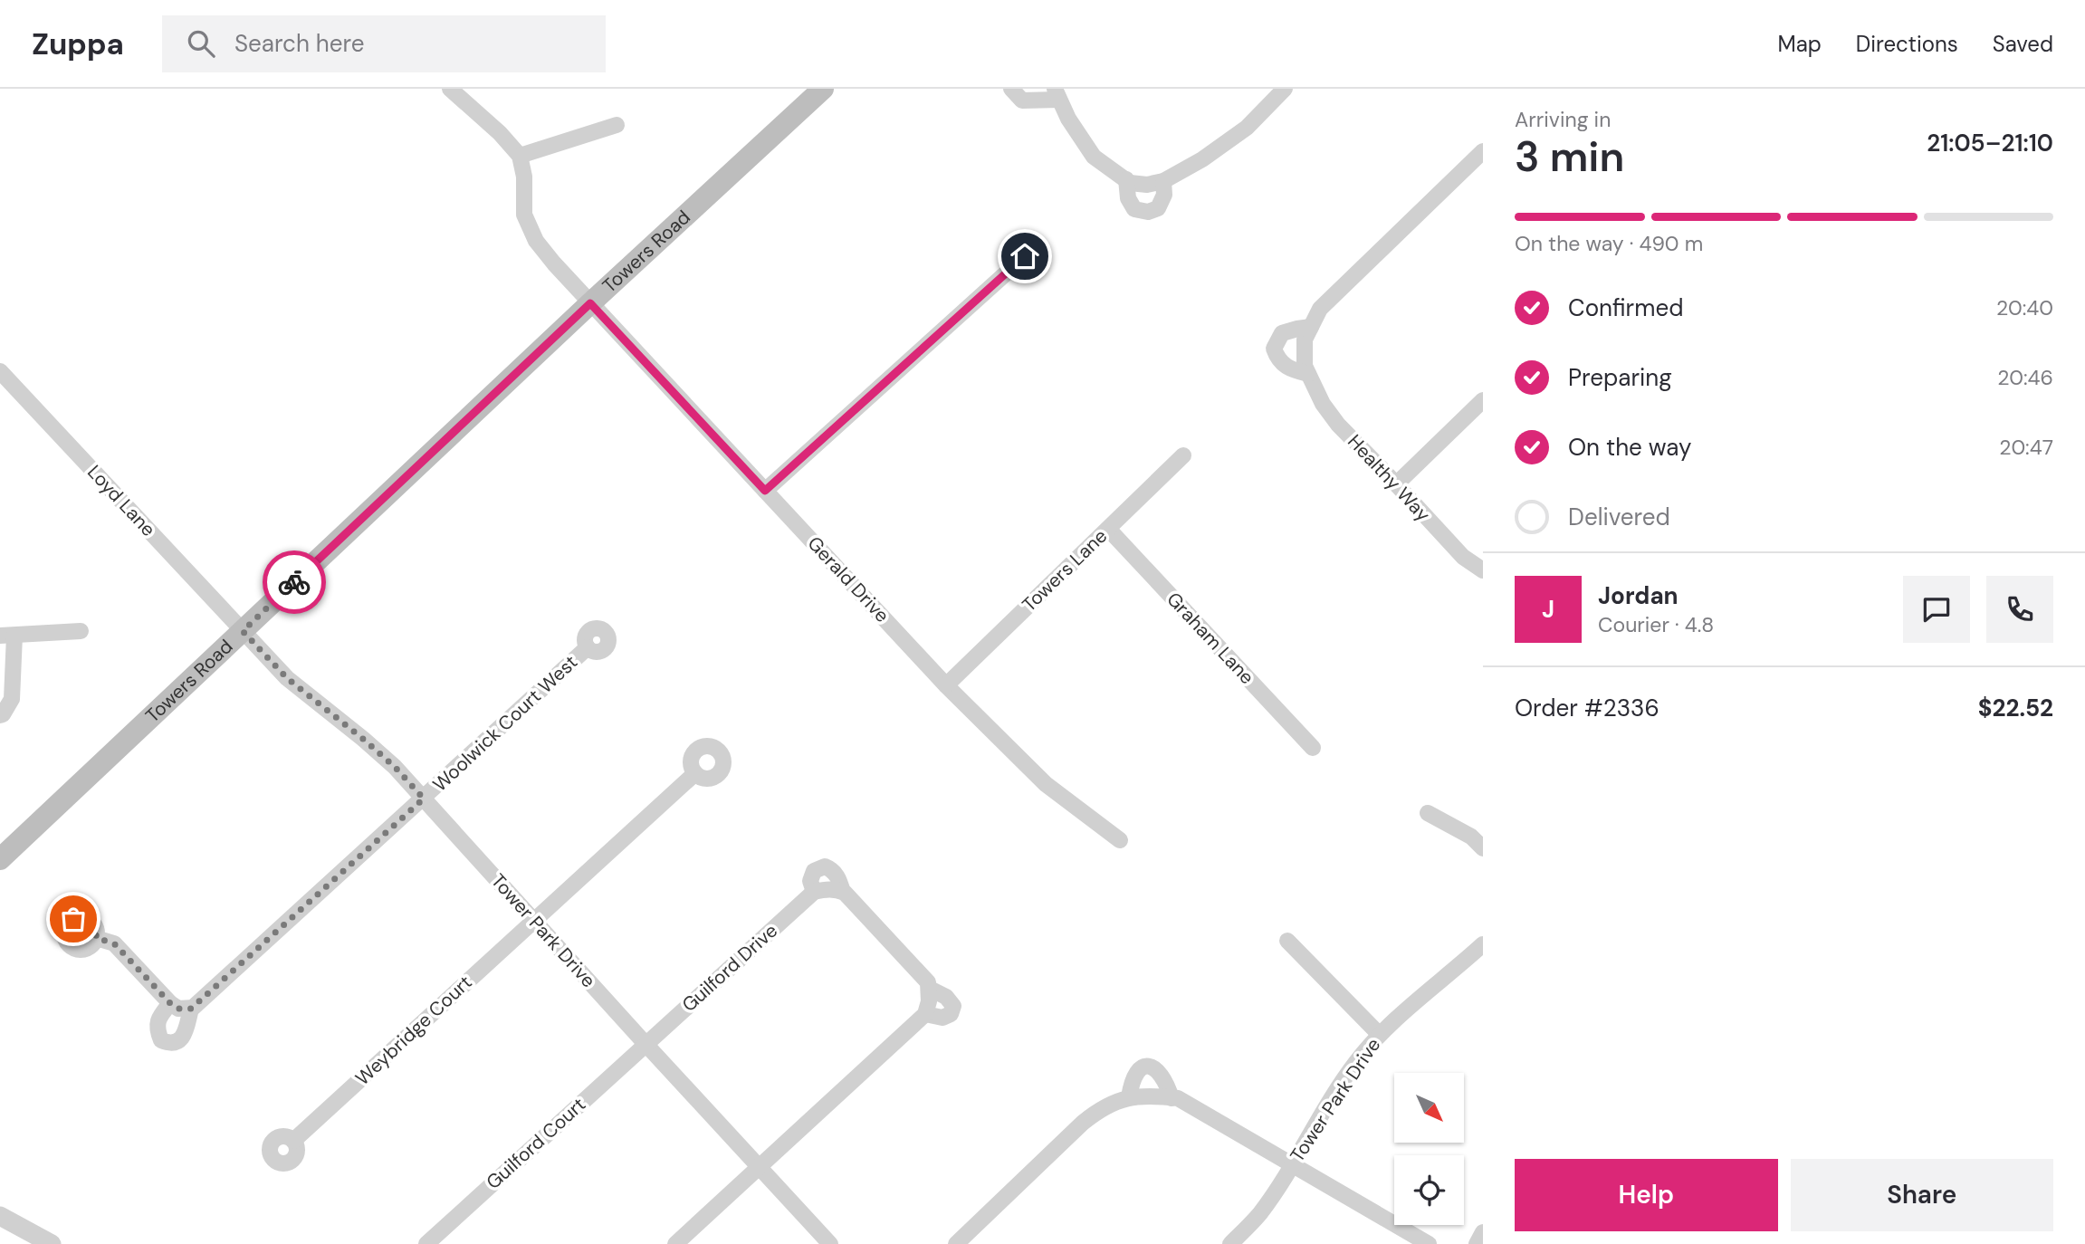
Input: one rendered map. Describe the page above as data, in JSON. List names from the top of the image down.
{
  "streets": {
    "main road": ["Towers Road"],
    "street": [
      "Healthy Way",
      "Loyd Lane",
      "Towers Lane",
      "Gerald Drive",
      "Graham Lane",
      "Woolwick Court West",
      "Tower Park Drive",
      "Guilford Drive",
      "Weybridge Court",
      "Guilford Court"
    ]
  },
  "crossings": [
    ["Towers Road", "Loyd Lane"],
    ["Towers Road", "Gerald Drive"],
    ["Towers Road", "Tower Park Drive"],
    ["Loyd Lane", "Tower Park Drive"],
    ["Towers Lane", "Gerald Drive"],
    ["Towers Lane", "Graham Lane"],
    ["Woolwick Court West", "Tower Park Drive"],
    ["Tower Park Drive", "Guilford Drive"],
    ["Tower Park Drive", "Weybridge Court"],
    ["Tower Park Drive", "Guilford Court"],
    ["Guilford Drive", "Guilford Court"]
  ],
  "north": "bottom right",
  "page": {
    "header": "Zuppa",
    "search": "Search here",
    "nav": ["Map", "Directions", "Saved"],
    "heading": ["3 min", "Arriving in", "21:05–21:10"],
    "panel": [
      "Jordan",
      "Courier · 4.8",
      "Order #2336",
      "$22.52"
    ],
    "bar": "On the way · 490 m",
    "list": [
      ["Confirmed", "20:40"],
      ["Preparing", "20:46"],
      ["On the way", "20:47"],
      "Delivered"
    ],
    "round": "J",
    "buttons": ["Help", "Share"]
  }
}
